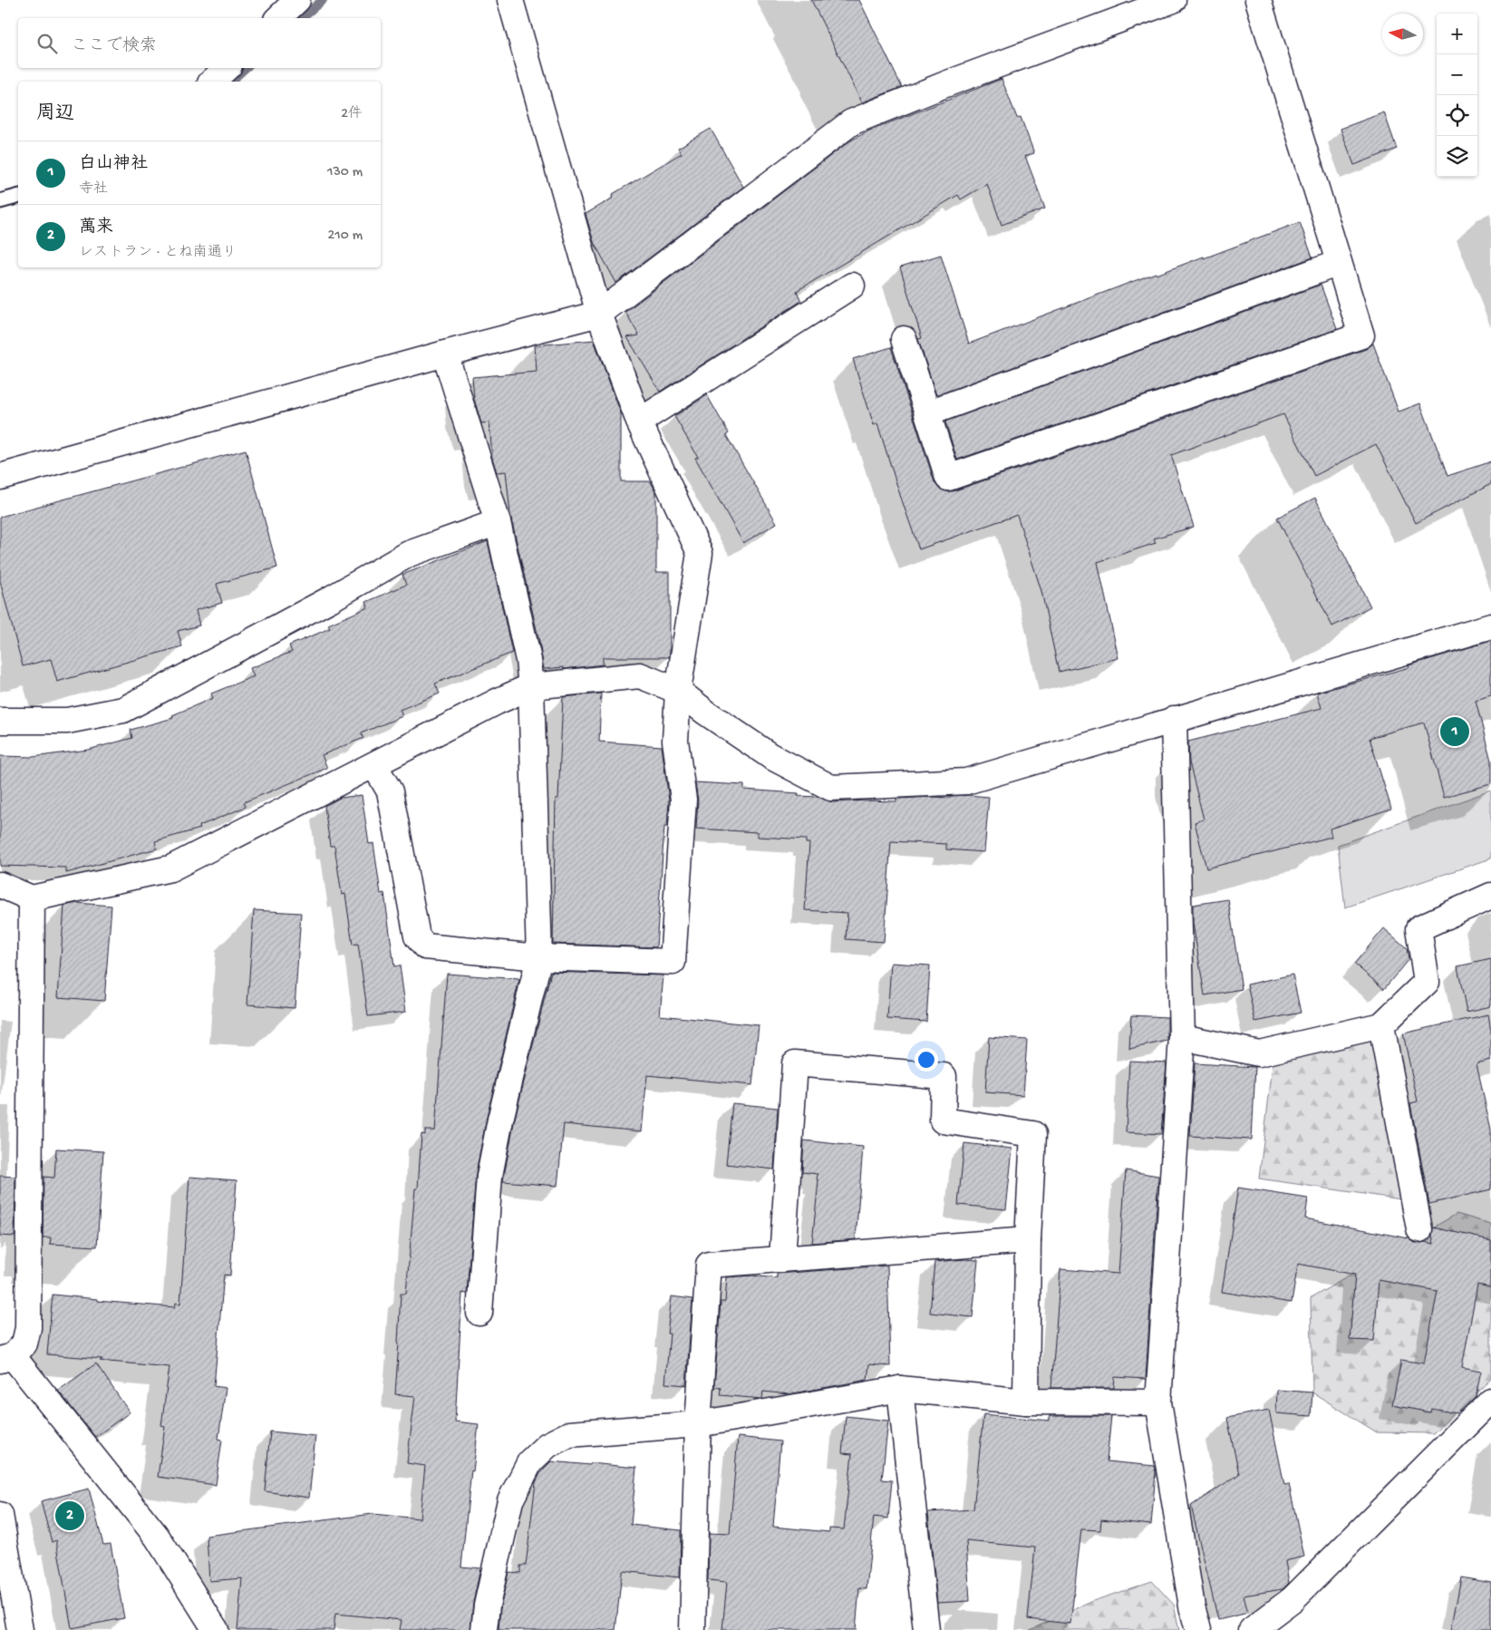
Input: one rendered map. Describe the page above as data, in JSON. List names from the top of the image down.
{
  "north": "left",
  "page": {
    "map_buttons": ["+", "−"],
    "search": "ここで検索",
    "heading": ["周辺", "2件"],
    "list": [
      {
        "mark": "1",
        "name": "白山神社",
        "note": "寺社",
        "value": "130 m"
      },
      {
        "mark": "2",
        "name": "萬来",
        "note": "レストラン · とね南通り",
        "value": "210 m"
      }
    ],
    "pins": ["1", "2"]
  }
}
